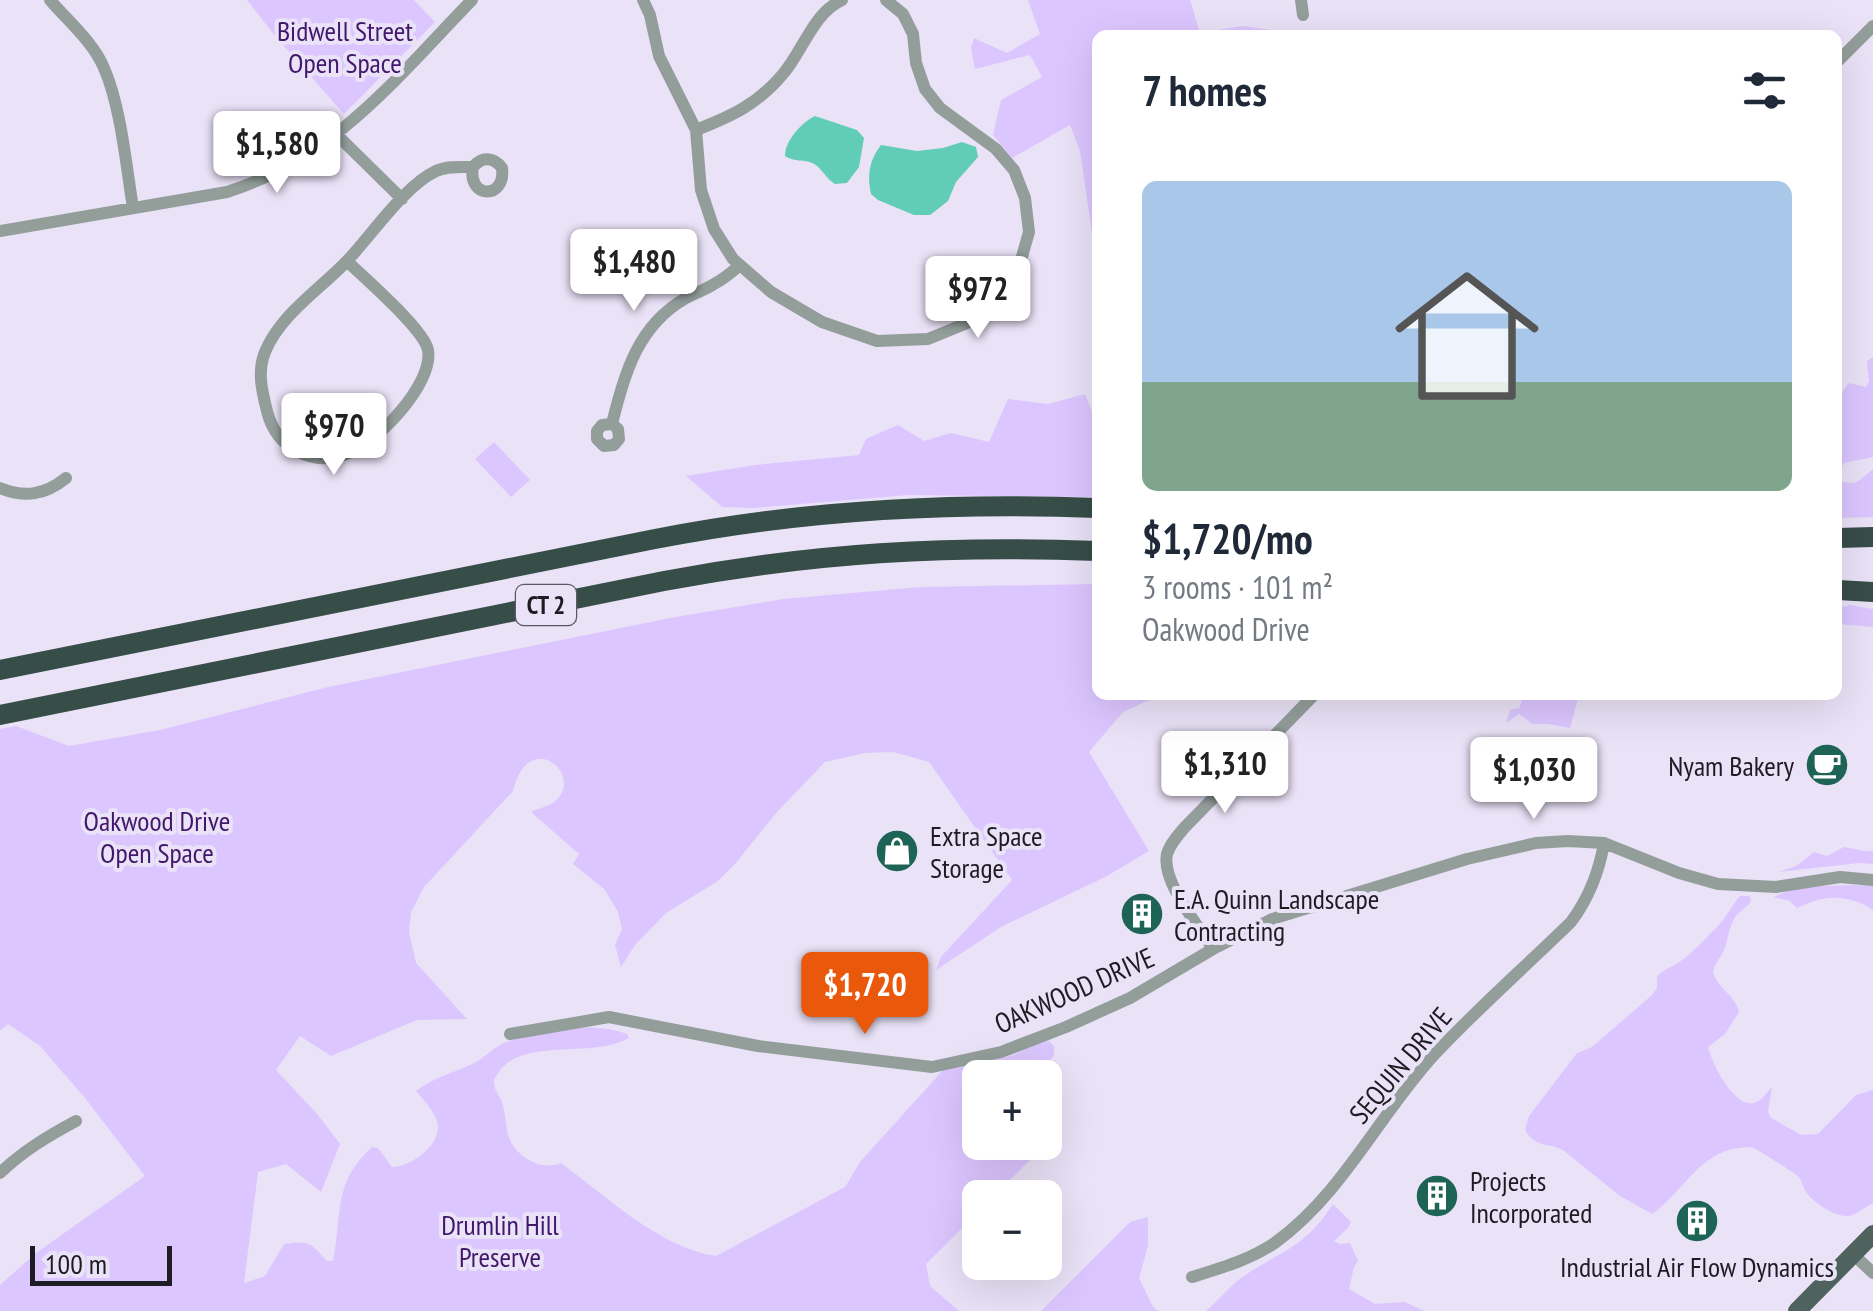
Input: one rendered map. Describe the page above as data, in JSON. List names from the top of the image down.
{
  "streets": {
    "highway": ["CT 2"],
    "street": ["OAKWOOD DRIVE", "SEQUIN DRIVE"]
  },
  "crossings": [
    ["OAKWOOD DRIVE", "SEQUIN DRIVE"]
  ],
  "parks": ["Bidwell Street Open Space", "Oakwood Drive Open Space", "Drumlin Hill Preserve"],
  "places": {
    "cafe": ["Nyam Bakery"],
    "shop": ["Extra Space Storage"],
    "building": ["E.A. Quinn Landscape Contracting", "Projects Incorporated", "Industrial Air Flow Dynamics"]
  },
  "scale_bar": "100 m",
  "page": {
    "heading": "7 homes",
    "price": [
      "$1,580",
      "$1,480",
      "$972",
      "$970",
      "$1,310",
      "$1,030",
      "$1,720"
    ],
    "list": [
      {
        "name": "$1,720/mo",
        "note": "3 rooms · 101 m² · Oakwood Drive"
      }
    ],
    "map_buttons": ["+", "−"],
    "scale": "100 m"
  }
}
